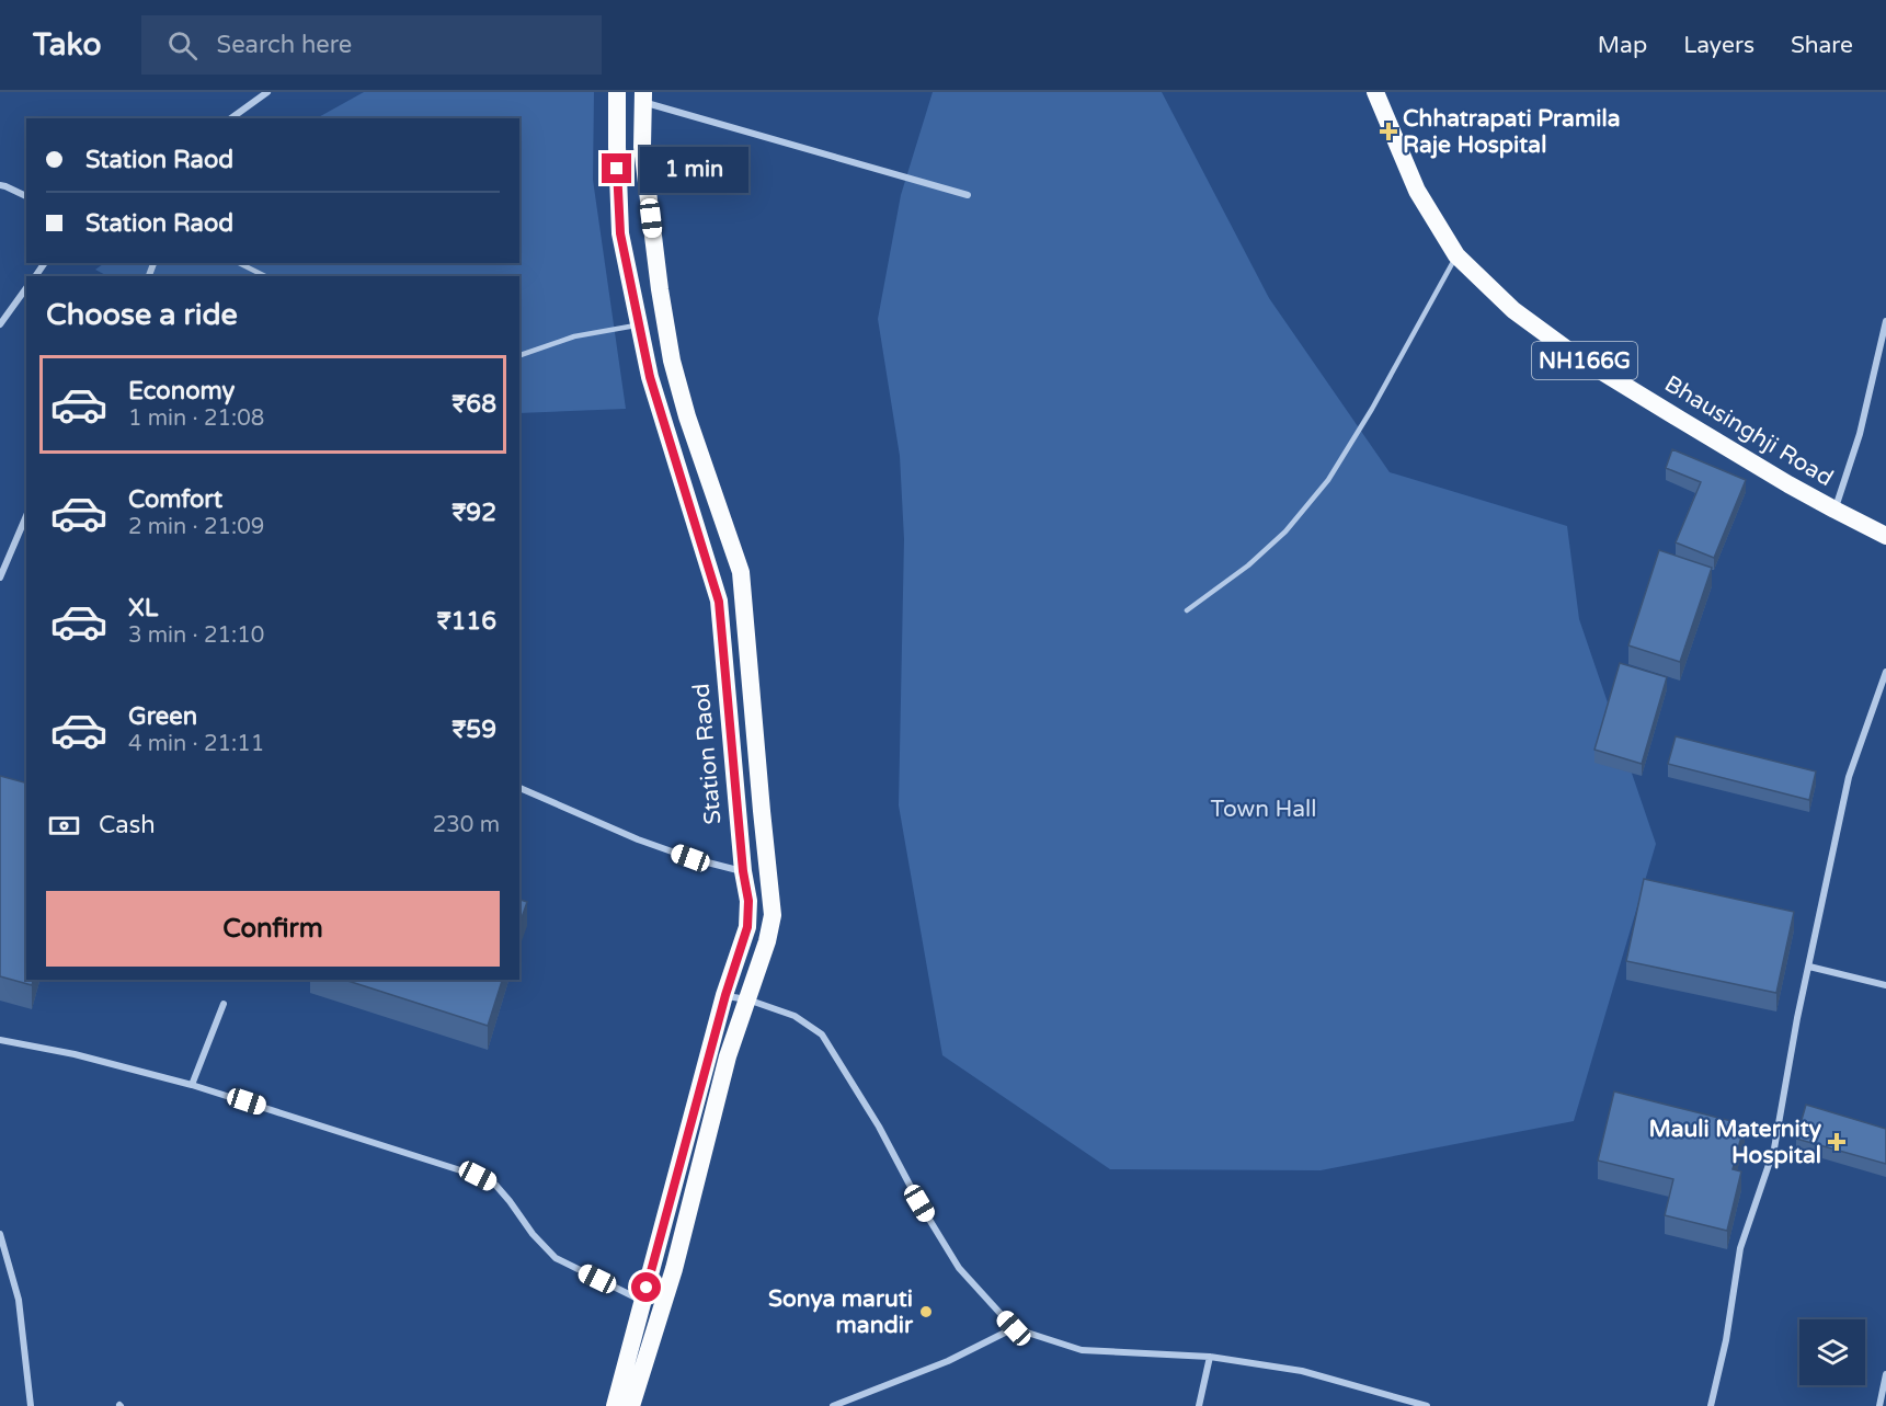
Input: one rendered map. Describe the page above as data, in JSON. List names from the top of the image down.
{
  "streets": {
    "highway": ["NH166G", "Bhausinghji Road", "Station Raod"]
  },
  "parks": ["Town Hall"],
  "places": {
    "health": ["Chhatrapati Pramila Raje Hospital", "Mauli Maternity Hospital"],
    "other": ["Sonya maruti mandir"]
  },
  "page": {
    "header": "Tako",
    "search": "Search here",
    "nav": ["Map", "Layers", "Share"],
    "banner": ["Station Raod", "Station Raod"],
    "bubble": "1 min",
    "heading": "Choose a ride",
    "list": [
      {
        "name": "Economy",
        "note": "1 min · 21:08",
        "value": "₹68"
      },
      {
        "name": "Comfort",
        "note": "2 min · 21:09",
        "value": "₹92"
      },
      {
        "name": "XL",
        "note": "3 min · 21:10",
        "value": "₹116"
      },
      {
        "name": "Green",
        "note": "4 min · 21:11",
        "value": "₹59"
      }
    ],
    "pay": ["Cash", "230 m"],
    "buttons": "Confirm"
  }
}
